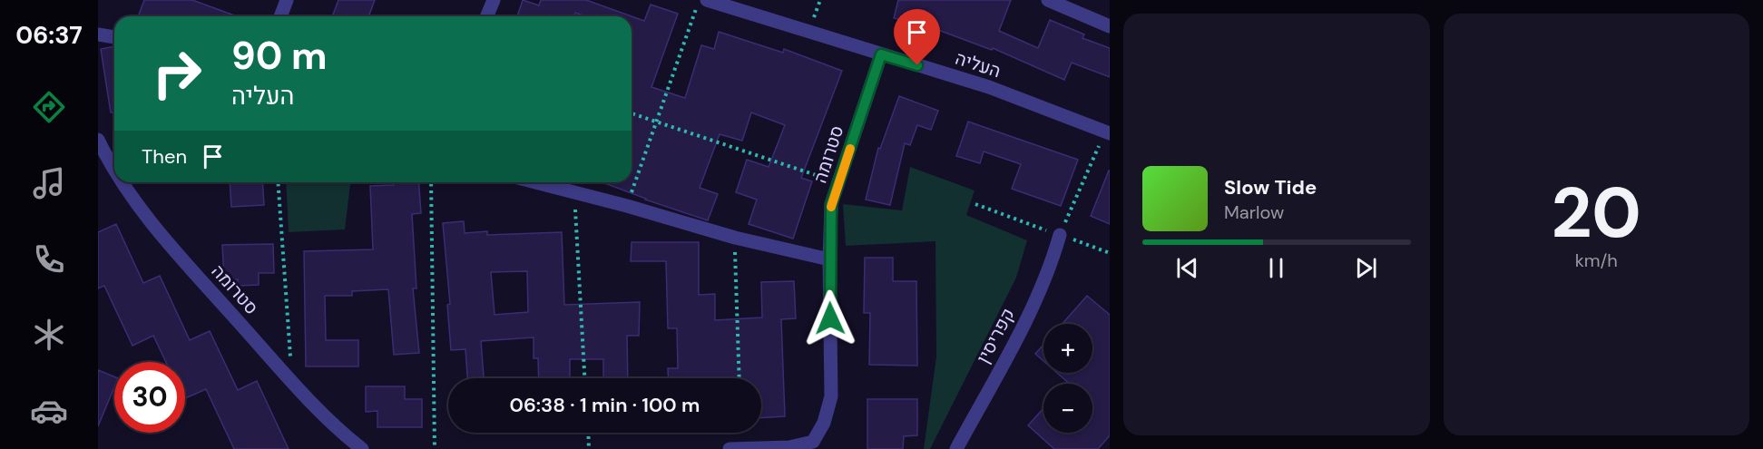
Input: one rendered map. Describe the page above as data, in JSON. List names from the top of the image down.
{
  "streets": {
    "street": ["העליה", "סטרומה", "קפריסין"]
  },
  "crossings": [
    ["העליה", "סטרומה"]
  ],
  "page": {
    "tabs": "06:37",
    "tile": ["20", "km/h"],
    "turn": ["90 m", "העליה"],
    "then": "Then",
    "song": ["Slow Tide", "Marlow"],
    "map_buttons": ["+", "−"],
    "limit": "30",
    "trip": "06:38 · 1 min · 100 m"
  }
}
